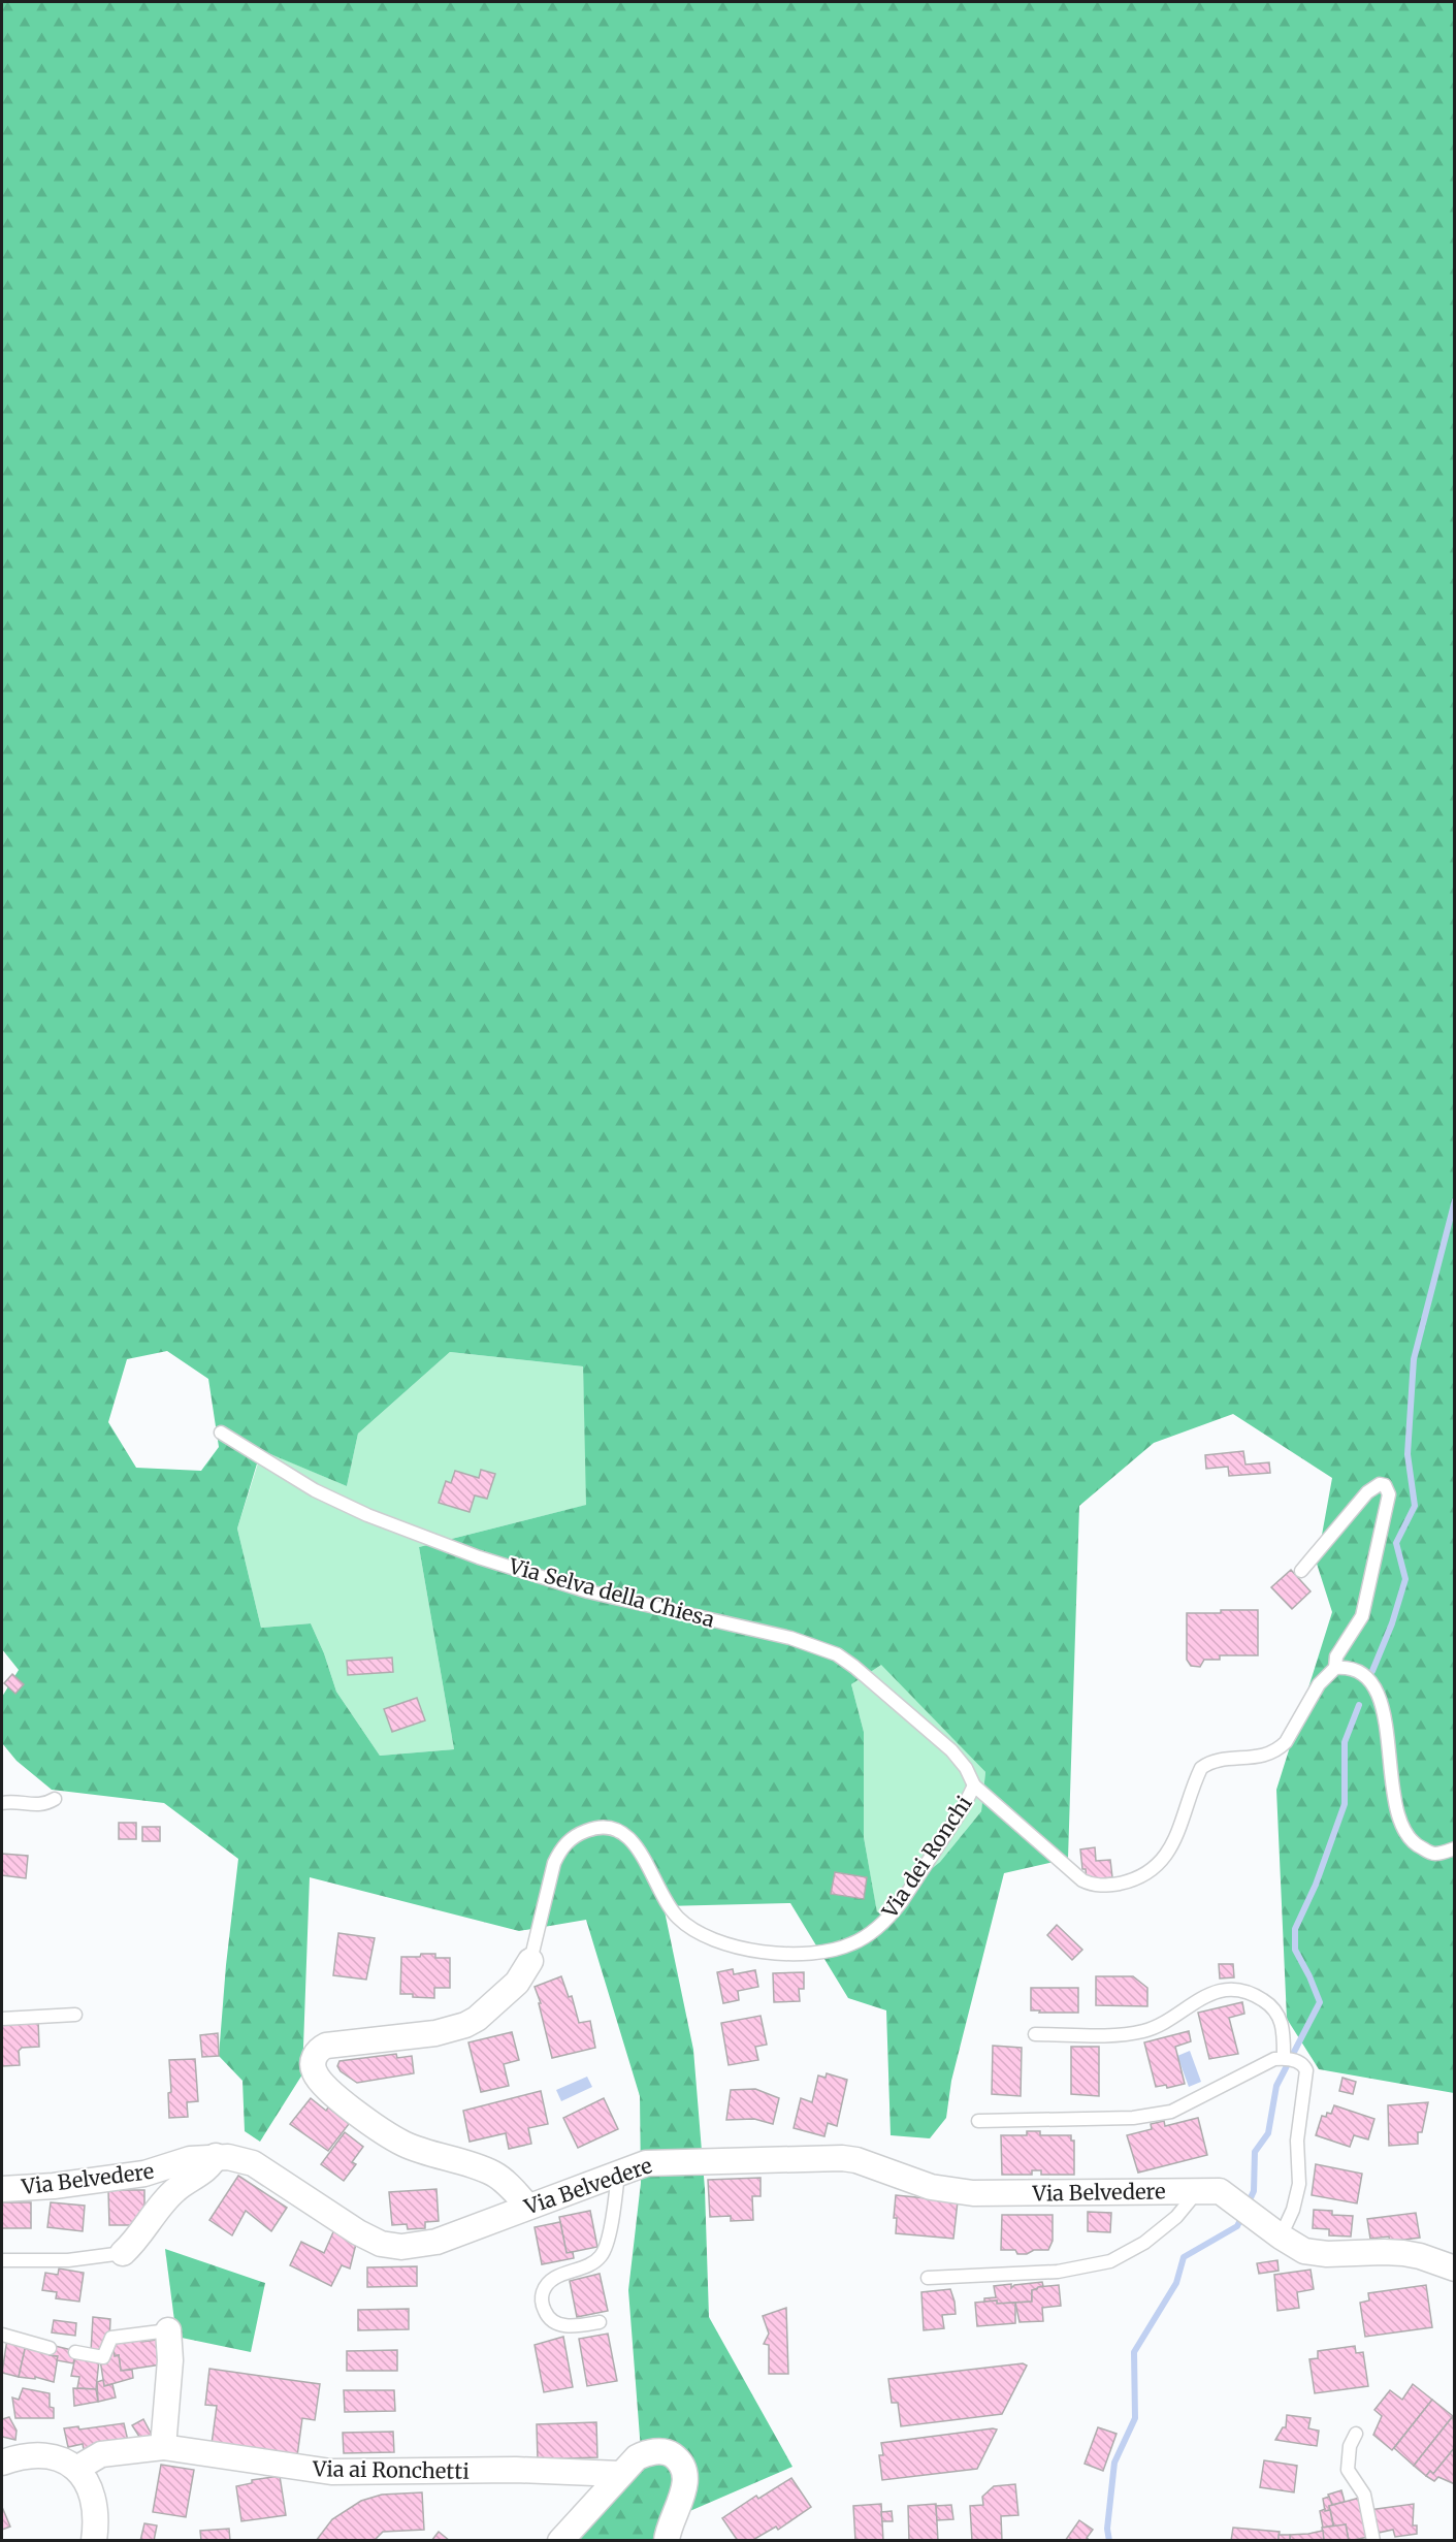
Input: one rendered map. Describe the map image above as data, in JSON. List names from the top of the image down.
{
  "streets": {
    "street": ["Via dei Ronchi", "Via Belvedere", "Via ai Ronchetti"],
    "lane": ["Via Selva della Chiesa"]
  },
  "crossings": [
    ["Via Selva della Chiesa", "Via dei Ronchi"],
    ["Via dei Ronchi", "Via Belvedere"]
  ]
}
